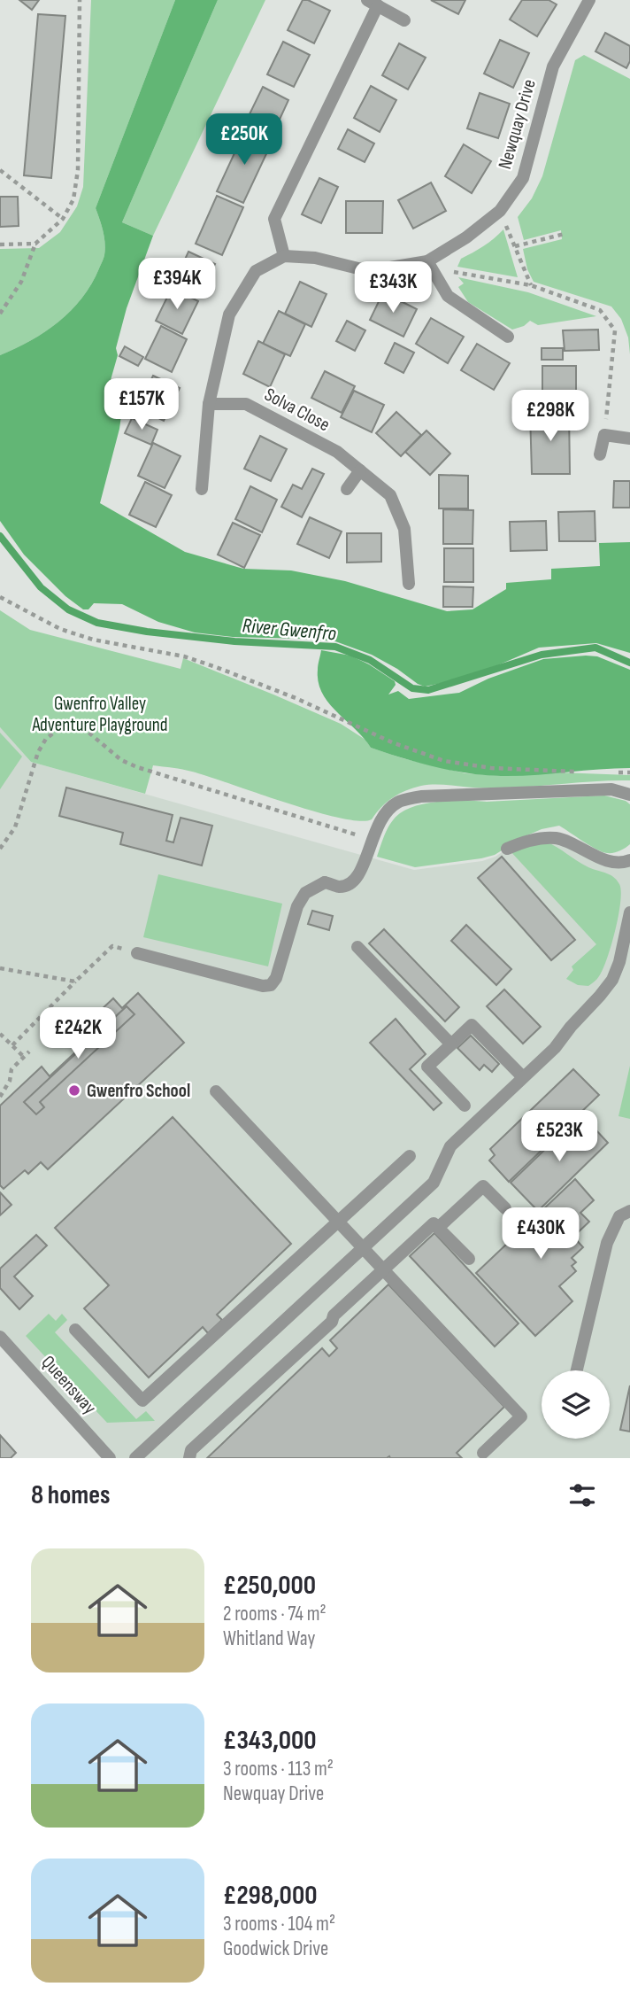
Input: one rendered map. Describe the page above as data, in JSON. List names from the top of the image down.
{
  "streets": {
    "street": ["Newquay Drive", "Solva Close", "Queensway"]
  },
  "water": ["River Gwenfro"],
  "parks": ["Gwenfro Valley Adventure Playground"],
  "places": ["Gwenfro School"],
  "page": {
    "price": [
      "£250K",
      "£394K",
      "£343K",
      "£157K",
      "£298K",
      "£242K",
      "£523K",
      "£430K"
    ],
    "heading": "8 homes",
    "list": [
      {
        "name": "£250,000",
        "note": "2 rooms · 74 m² · Whitland Way"
      },
      {
        "name": "£343,000",
        "note": "3 rooms · 113 m² · Newquay Drive"
      },
      {
        "name": "£298,000",
        "note": "3 rooms · 104 m² · Goodwick Drive"
      }
    ]
  }
}
